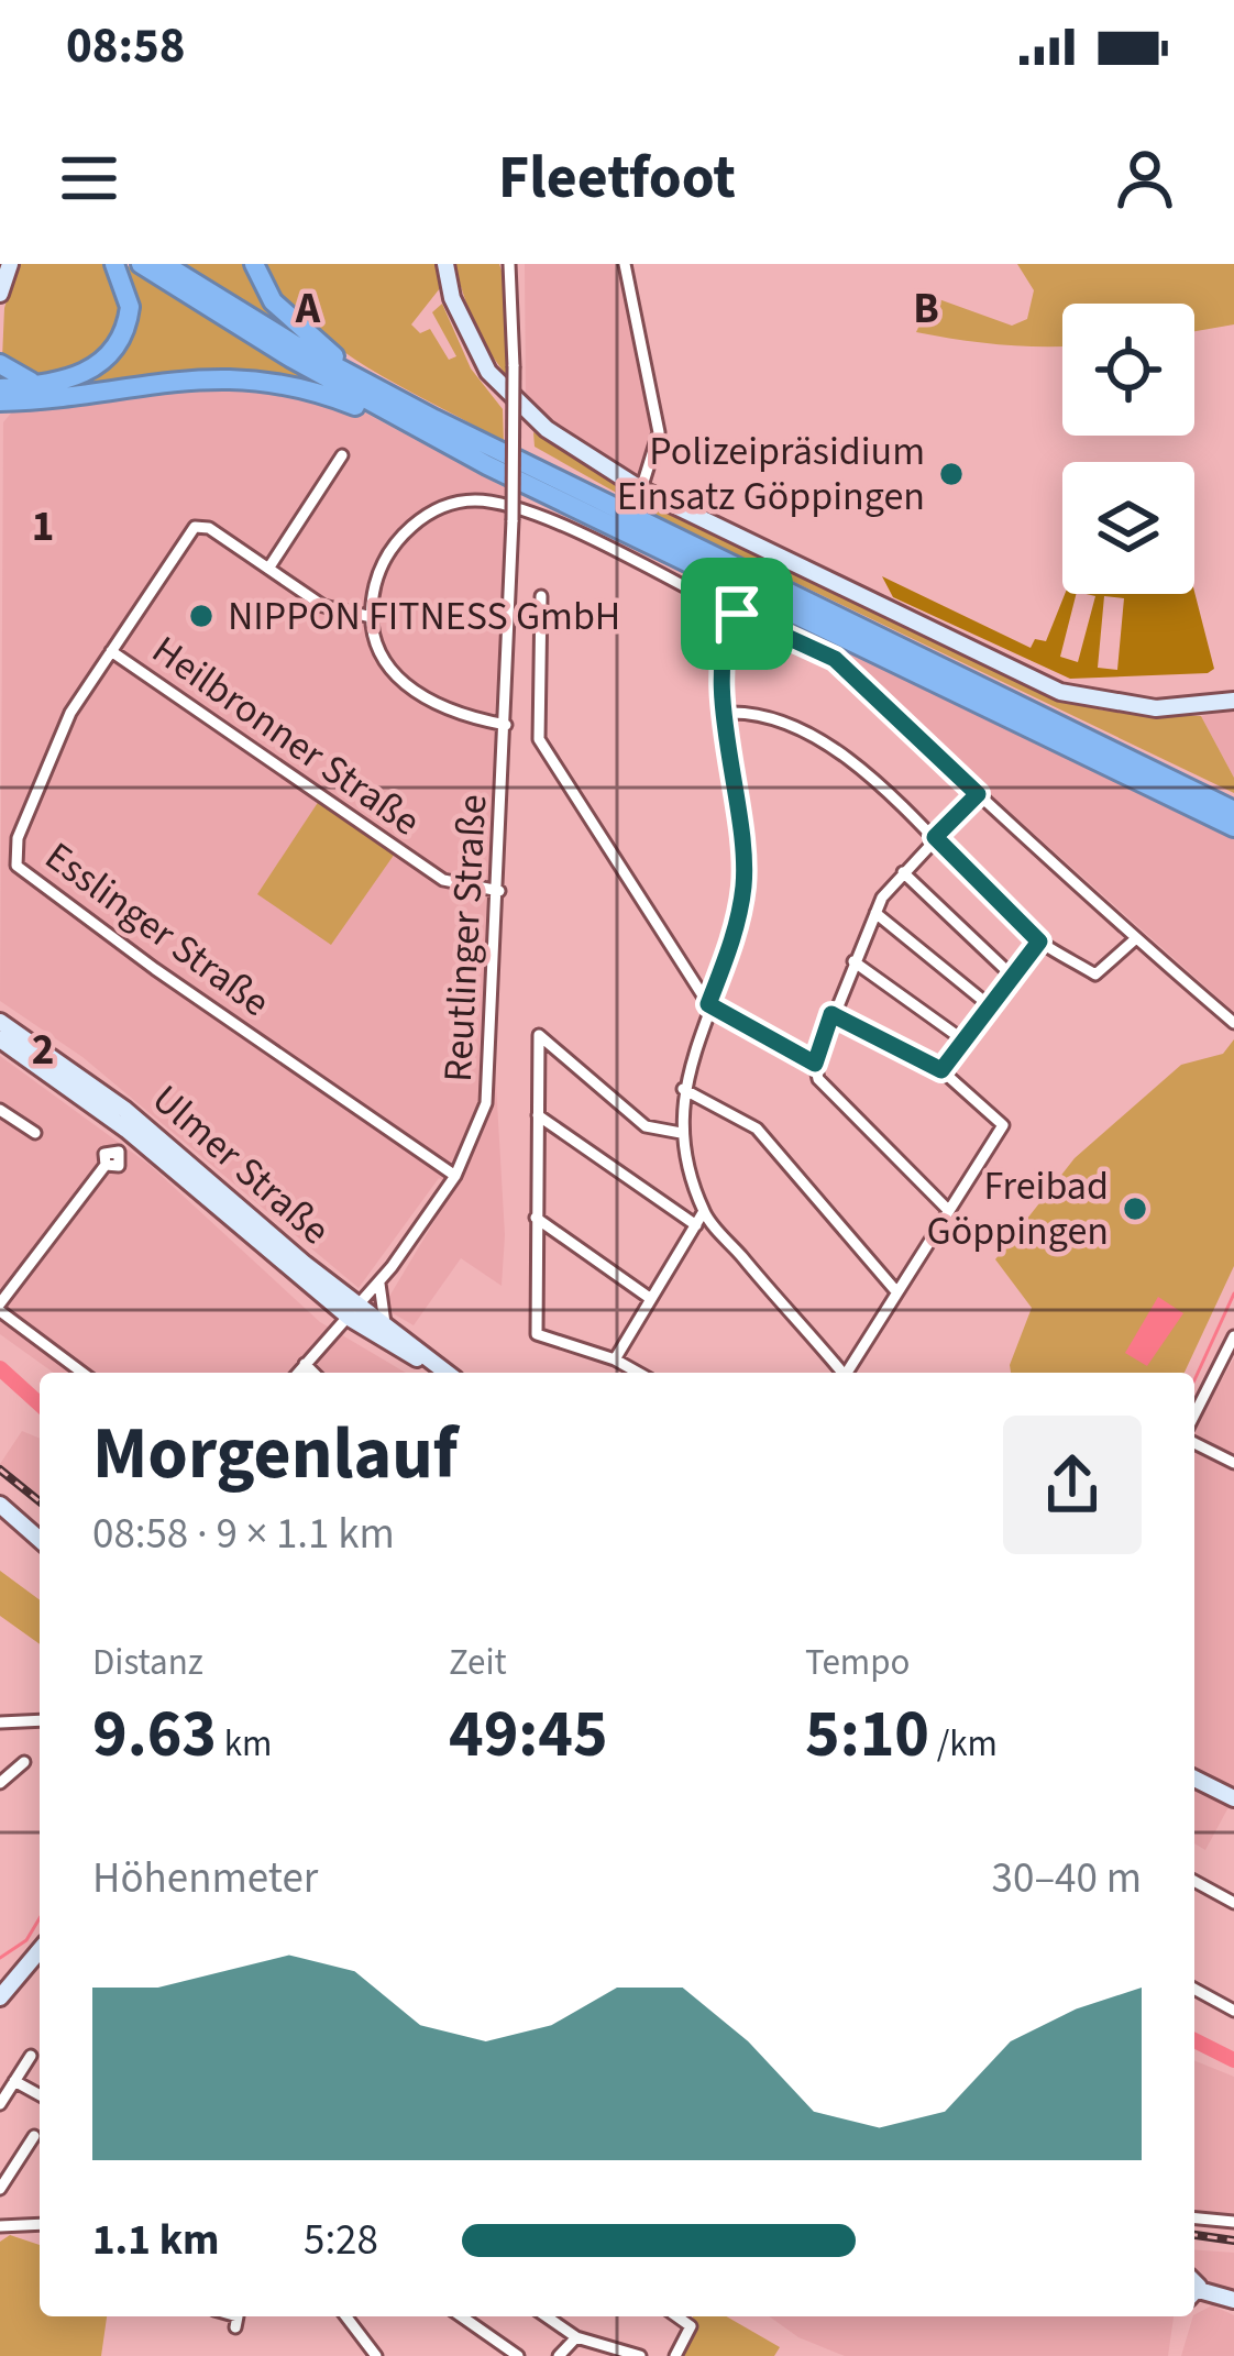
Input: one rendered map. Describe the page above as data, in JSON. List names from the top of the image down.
{
  "streets": {
    "main road": ["Ulmer Straße"],
    "street": ["Heilbronner Straße", "Esslinger Straße", "Reutlinger Straße"]
  },
  "crossings": [
    ["Heilbronner Straße", "Esslinger Straße"],
    ["Heilbronner Straße", "Reutlinger Straße"],
    ["Esslinger Straße", "Reutlinger Straße"],
    ["Reutlinger Straße", "Ulmer Straße"]
  ],
  "places": ["Polizeipräsidium Einsatz Göppingen", "NIPPON FITNESS GmbH", "Freibad Göppingen"],
  "page": {
    "status": "08:58",
    "header": "Fleetfoot",
    "heading": ["Morgenlauf", "08:58 · 9 × 1.1 km"],
    "stats": [
      ["Distanz", "9.63 km"],
      ["Zeit", "49:45"],
      ["Tempo", "5:10 /km"]
    ],
    "chart": ["Höhenmeter", "30–40 m"],
    "list": [
      {
        "name": "1.1 km",
        "note": "5:28"
      }
    ]
  },
  "grid": {
    "columns": ["A", "B"],
    "rows": ["1", "2"]
  }
}
